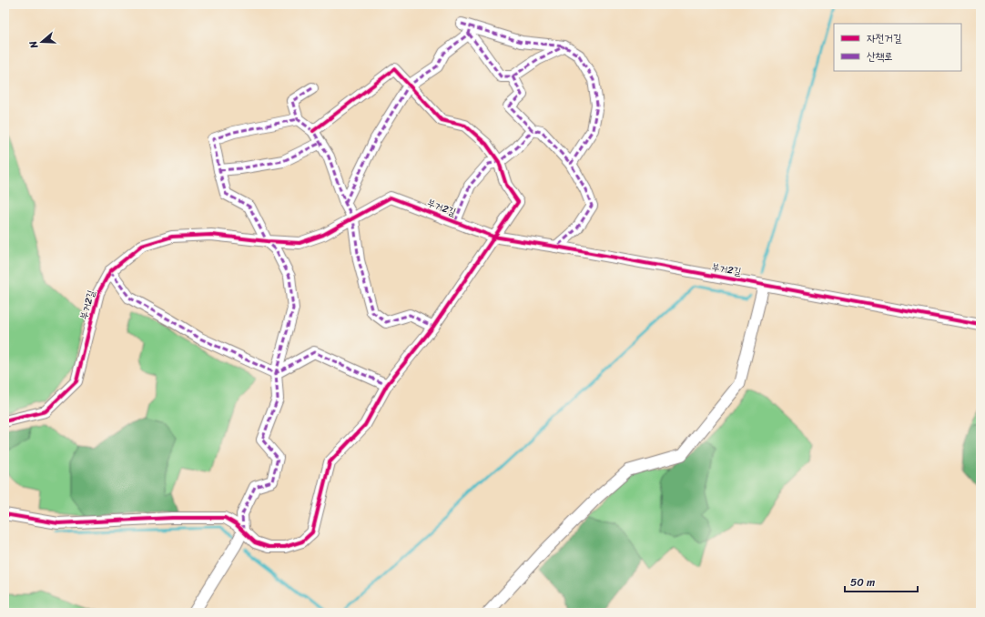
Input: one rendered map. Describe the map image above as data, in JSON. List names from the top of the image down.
{
  "streets": {
    "street": ["부거2길"]
  },
  "legend": ["자전거길", "산책로"],
  "scale_bar": "50 m",
  "north": "left"
}
